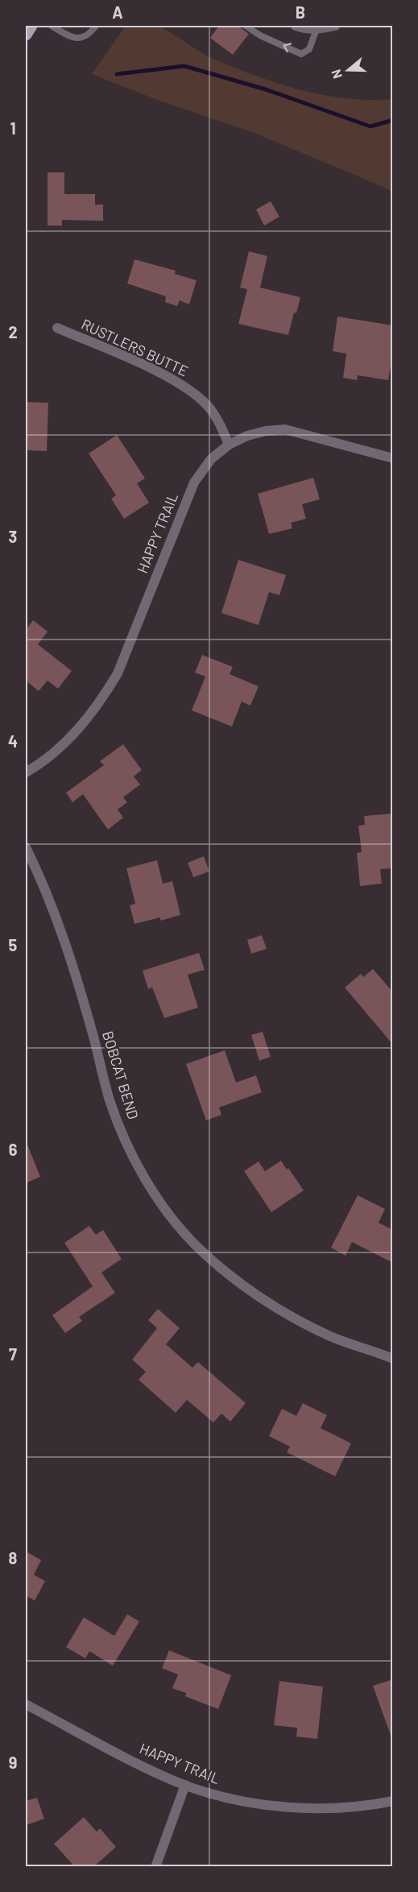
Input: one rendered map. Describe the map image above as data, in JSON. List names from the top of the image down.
{
  "streets": {
    "street": ["RUSTLERS BUTTE", "HAPPY TRAIL", "BOBCAT BEND"]
  },
  "crossings": [
    ["RUSTLERS BUTTE", "HAPPY TRAIL"]
  ],
  "north": "left",
  "grid": {
    "columns": ["A", "B"],
    "rows": [
      "1",
      "2",
      "3",
      "4",
      "5",
      "6",
      "7",
      "8",
      "9"
    ]
  }
}
